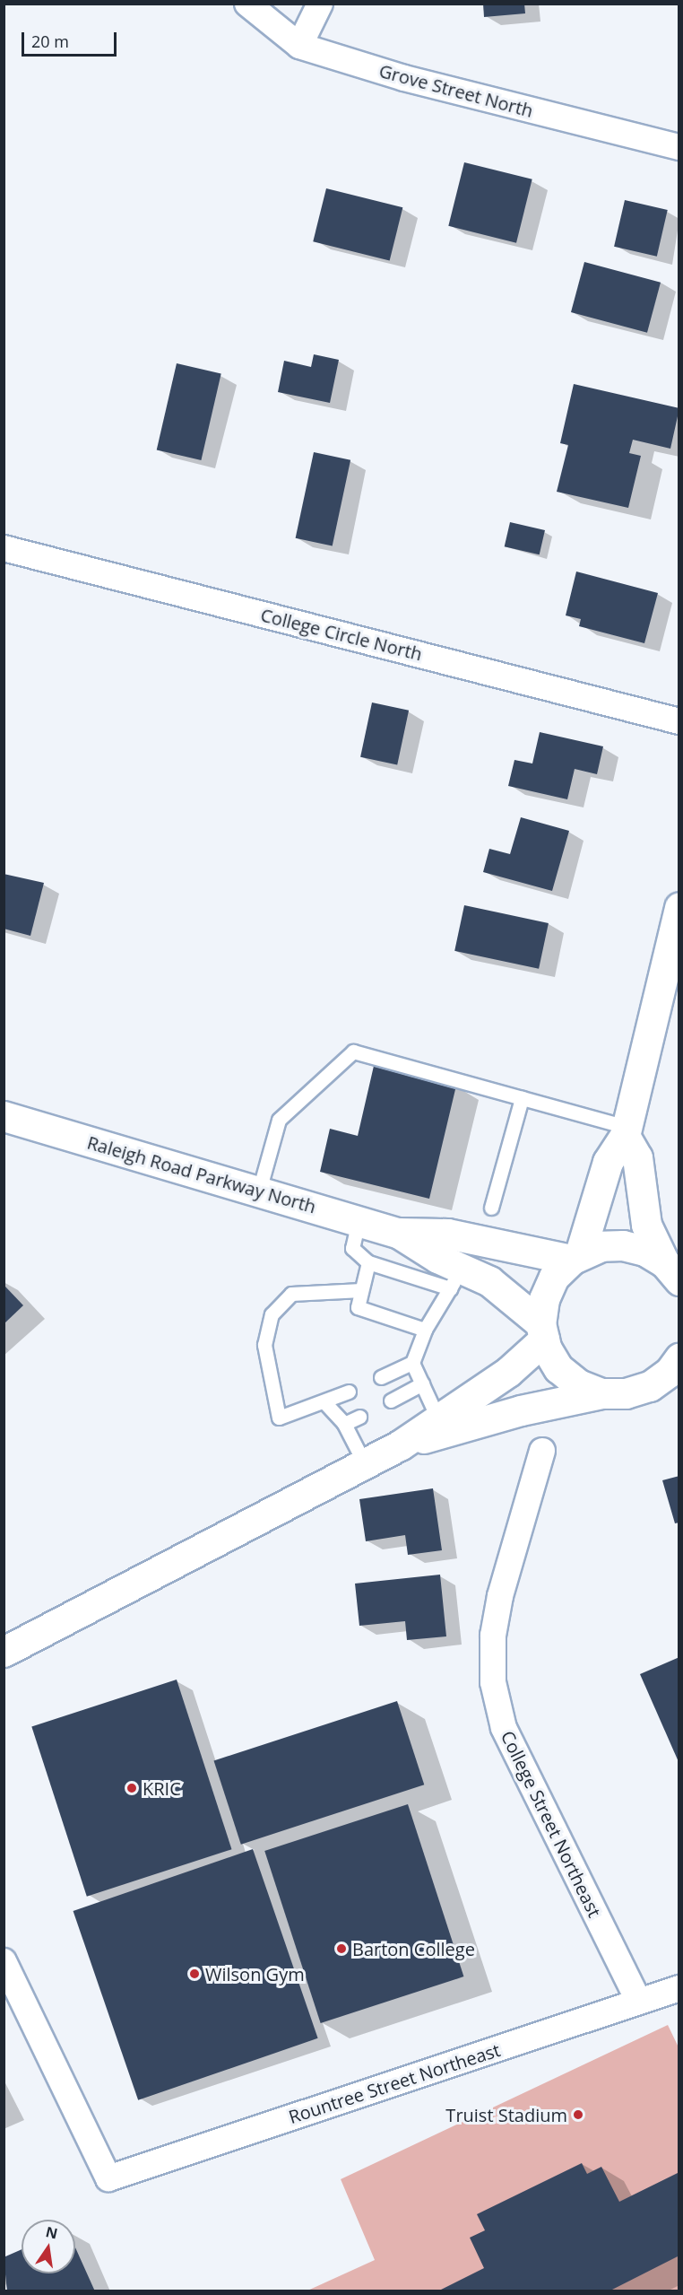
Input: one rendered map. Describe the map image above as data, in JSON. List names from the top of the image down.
{
  "streets": {
    "street": [
      "Grove Street North",
      "College Circle North",
      "Raleigh Road Parkway North",
      "College Street Northeast",
      "Rountree Street Northeast"
    ]
  },
  "crossings": [
    ["College Street Northeast", "Rountree Street Northeast"]
  ],
  "places": [
    "KRIC",
    "Barton College",
    "Wilson Gym",
    "Truist Stadium"
  ],
  "scale_bar": "20 m",
  "north": "top"
}
